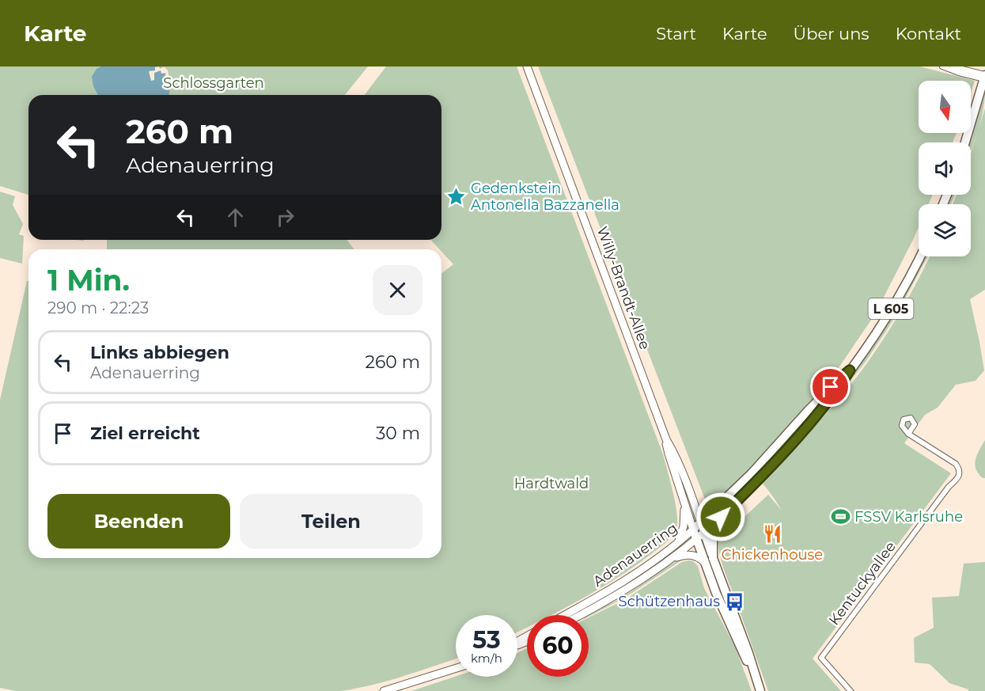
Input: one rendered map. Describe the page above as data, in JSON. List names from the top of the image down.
{
  "streets": {
    "main road": ["Willy-Brandt-Allee", "L 605", "Adenauerring"],
    "street": ["Kentuckyallee"]
  },
  "crossings": [
    ["Willy-Brandt-Allee", "Adenauerring"]
  ],
  "parks": ["Schlossgarten", "Hardtwald"],
  "places": {
    "place": ["Gedenkstein Antonella Bazzanella"],
    "sports": ["FSSV Karlsruhe"],
    "restaurant": ["Chickenhouse"],
    "bus stop": ["Schützenhaus"]
  },
  "north": "bottom",
  "page": {
    "header": "Karte",
    "nav": [
      "Start",
      "Karte",
      "Über uns",
      "Kontakt"
    ],
    "turn": ["260 m", "Adenauerring"],
    "heading": ["1 Min.", "290 m · 22:23"],
    "list": [
      {
        "name": "Links abbiegen",
        "note": "Adenauerring",
        "value": "260 m"
      },
      {
        "name": "Ziel erreicht",
        "value": "30 m"
      }
    ],
    "buttons": ["Beenden", "Teilen"],
    "speed": "53 km/h",
    "limit": "60"
  }
}
